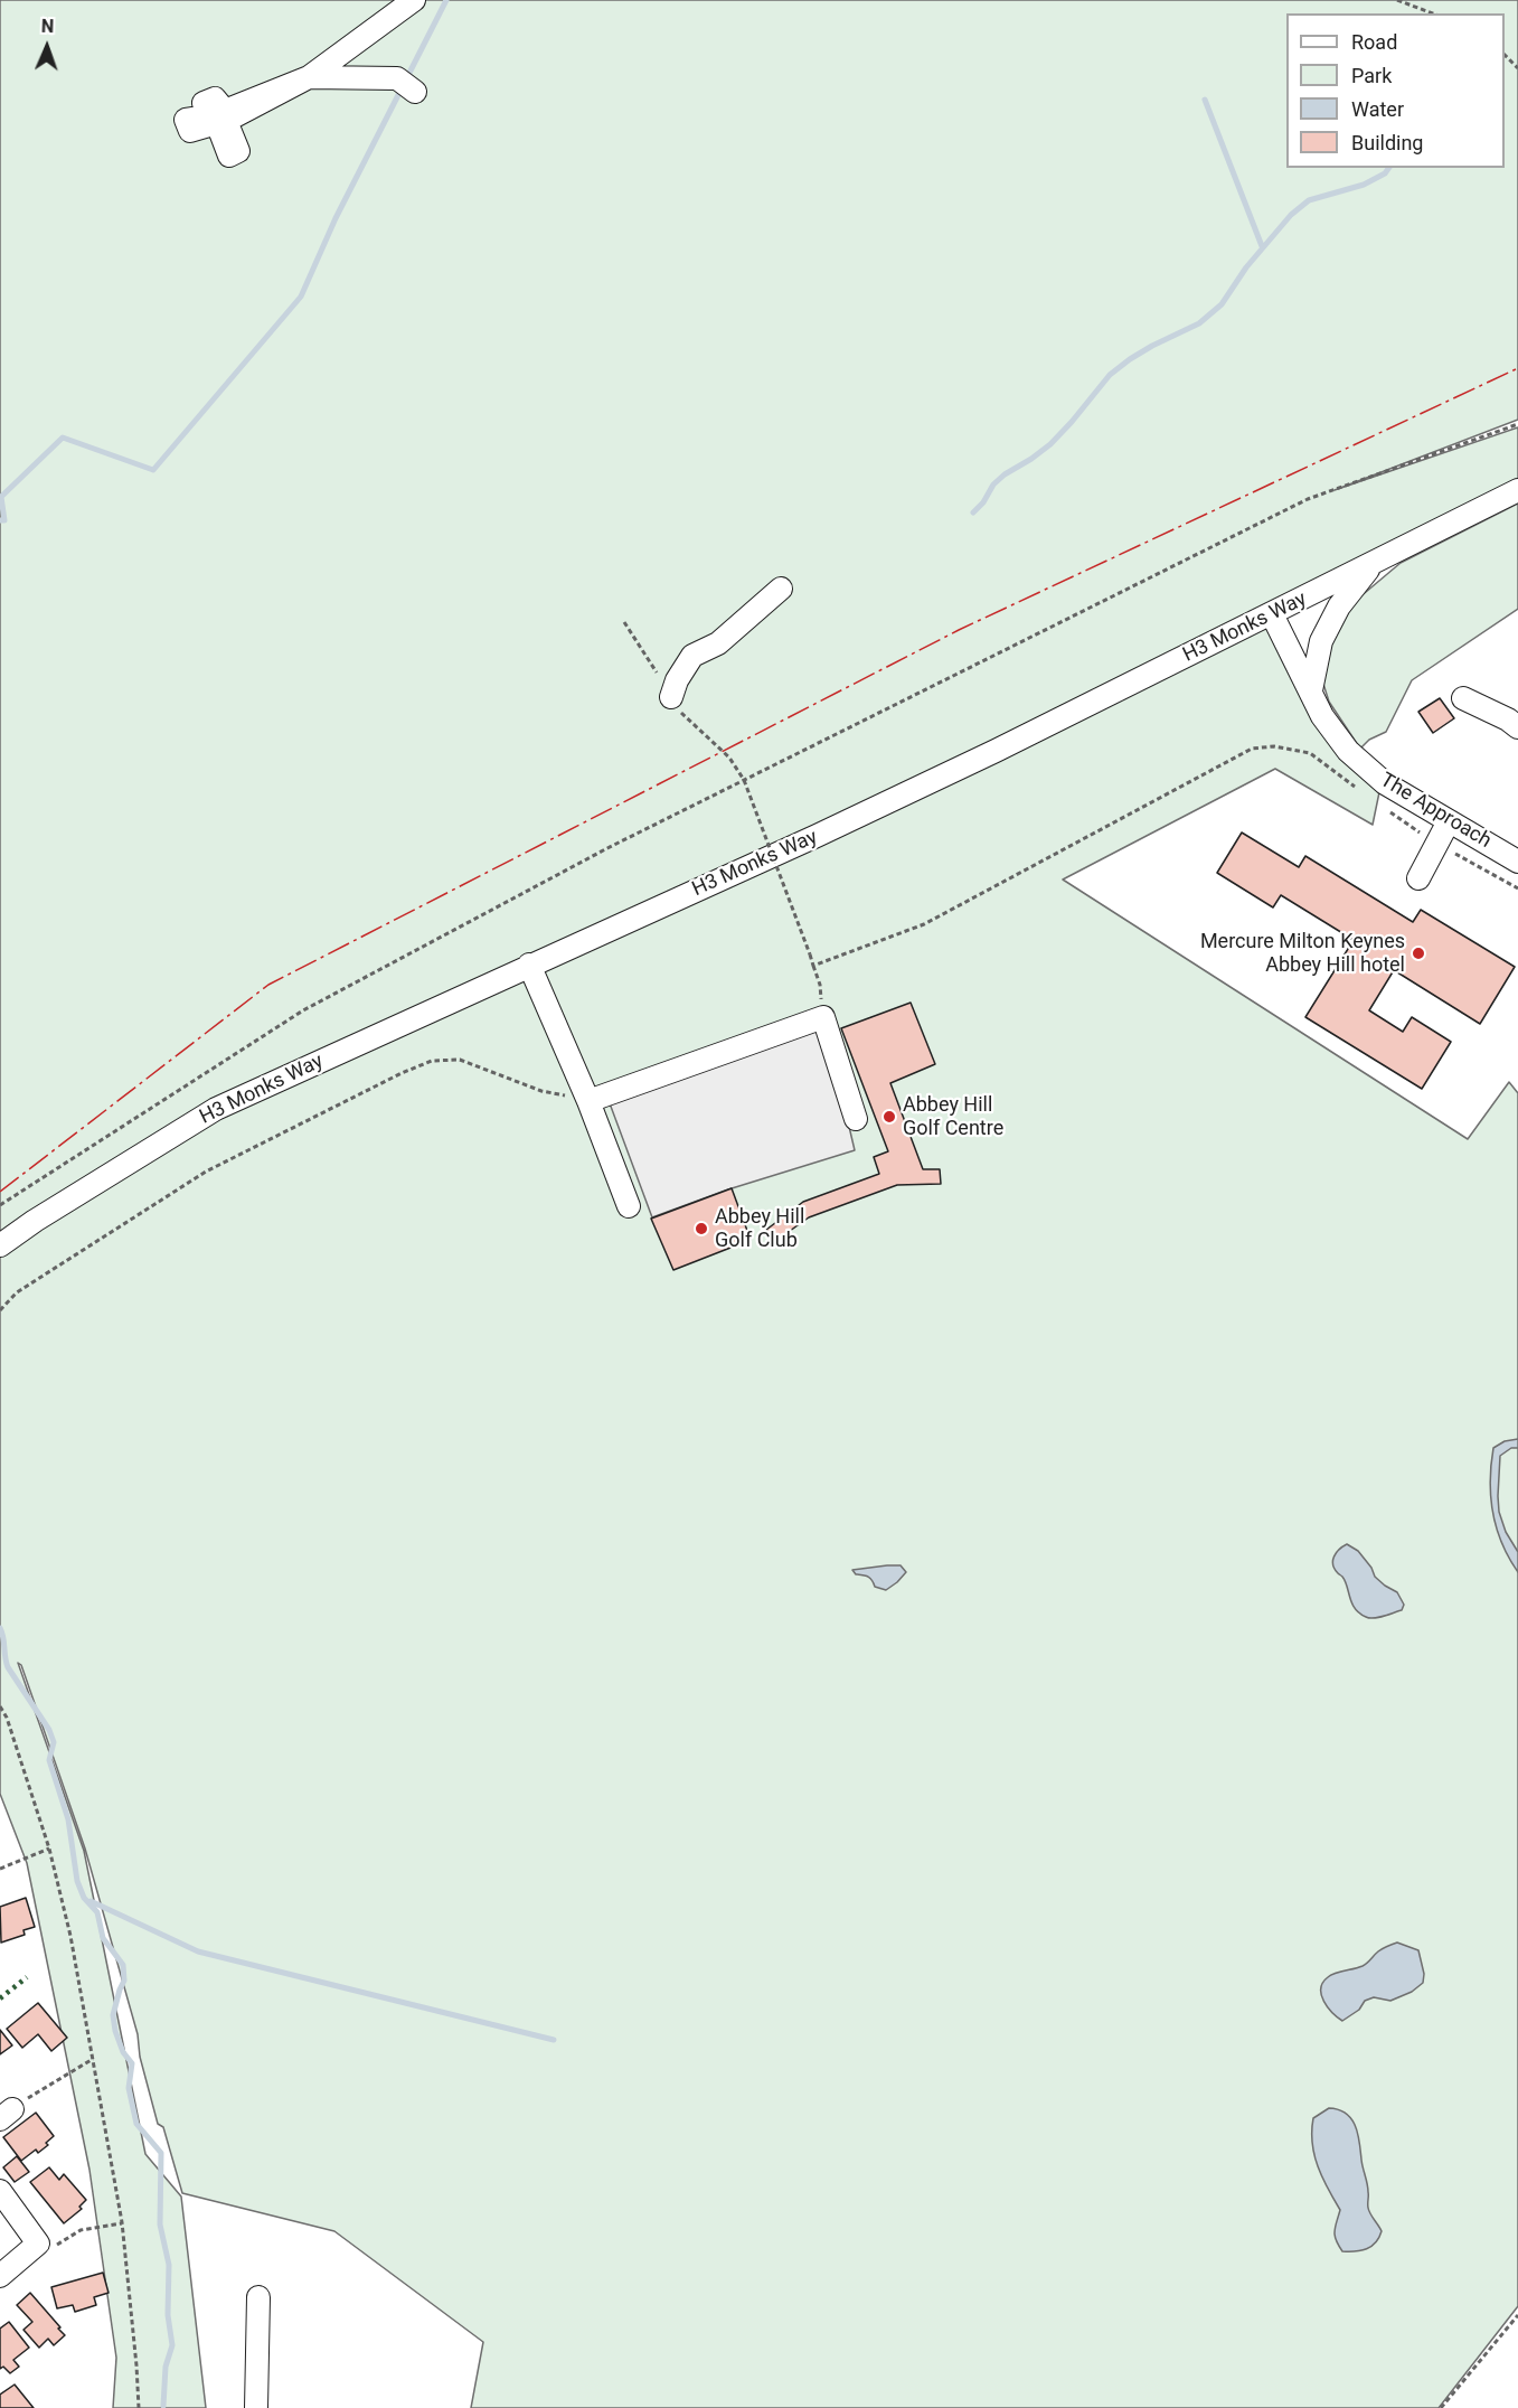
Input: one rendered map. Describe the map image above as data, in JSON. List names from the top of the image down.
{
  "streets": {
    "street": ["H3 Monks Way", "The Approach"]
  },
  "crossings": [
    ["H3 Monks Way", "The Approach"]
  ],
  "places": ["Mercure Milton Keynes Abbey Hill hotel", "Abbey Hill Golf Centre", "Abbey Hill Golf Club"],
  "legend": [
    "Road",
    "Park",
    "Water",
    "Building"
  ],
  "north": "top"
}
